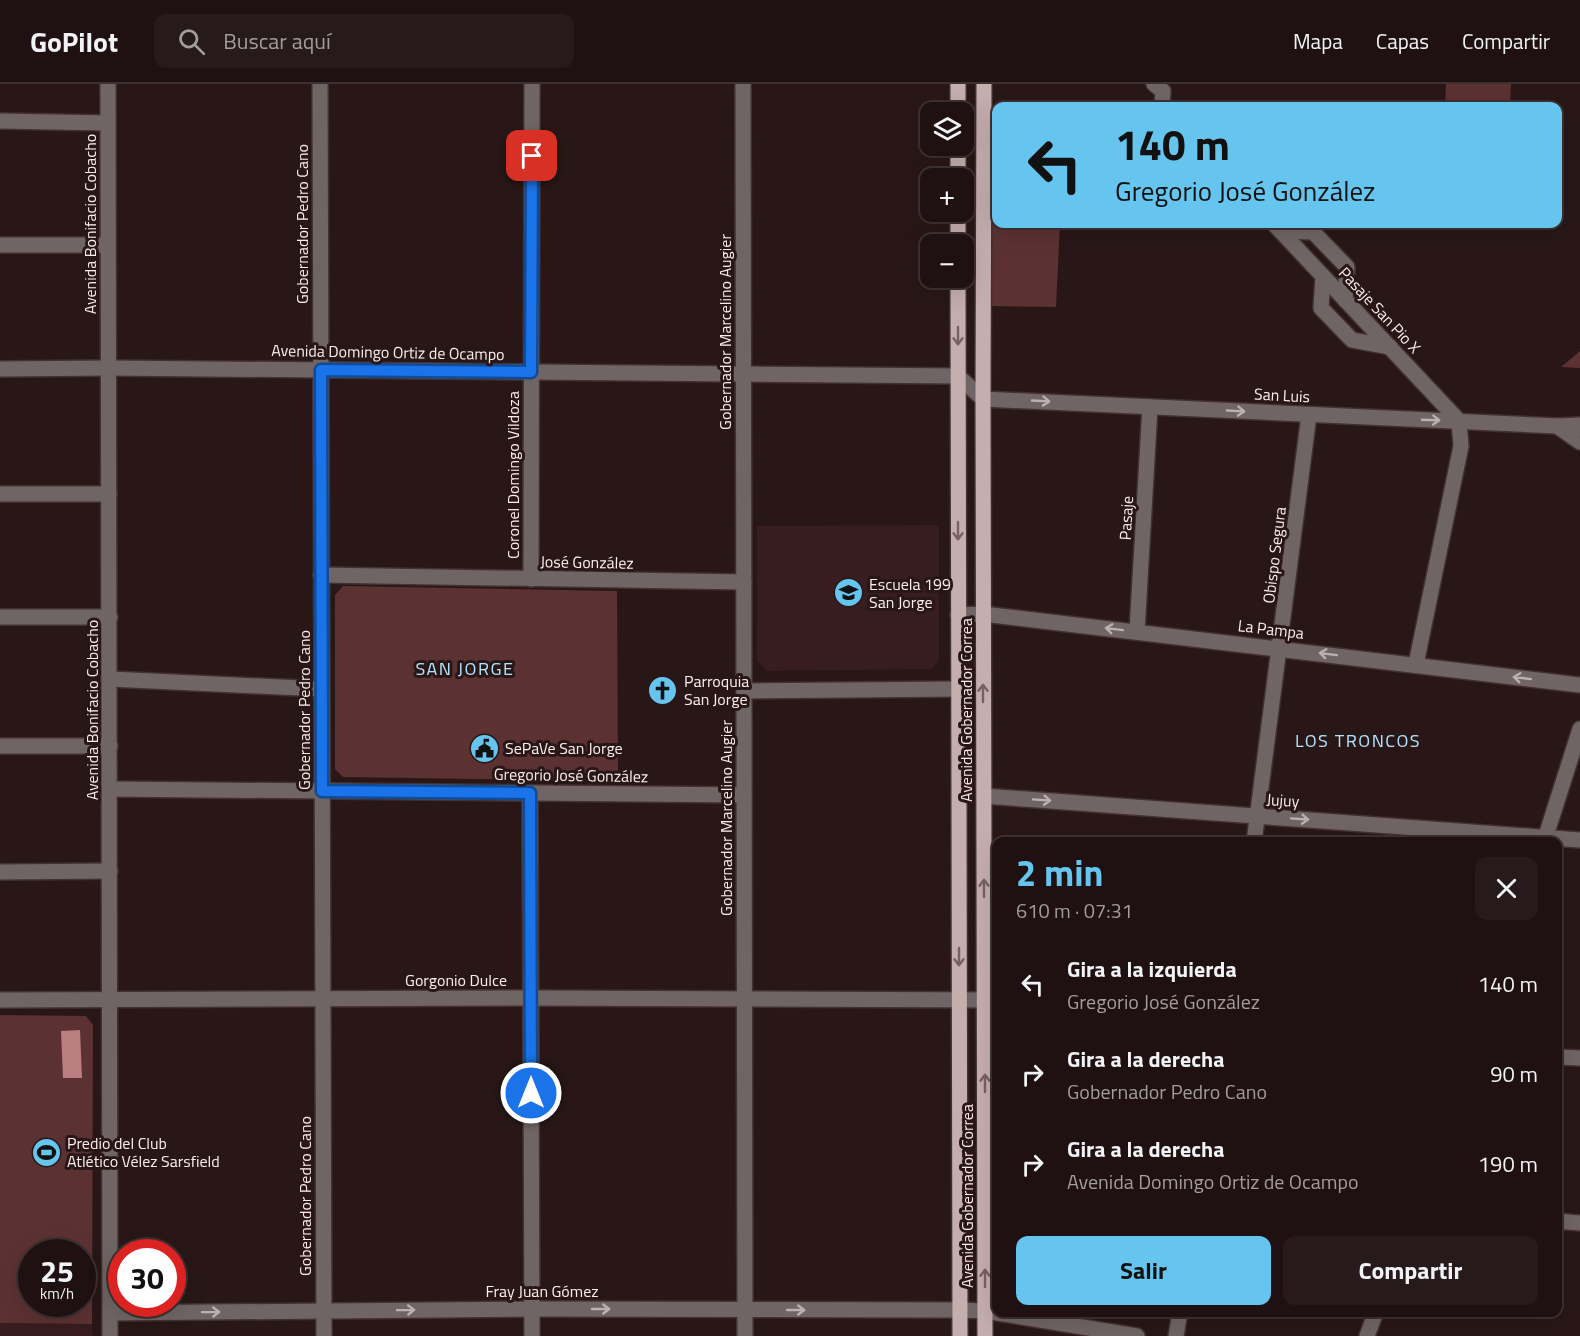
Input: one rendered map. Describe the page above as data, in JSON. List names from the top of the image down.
{
  "streets": {
    "main road": ["Avenida Gobernador Correa"],
    "street": [
      "Avenida Bonifacio Cobacho",
      "Gobernador Pedro Cano",
      "Pasaje San Pio X",
      "Gobernador Marcelino Augier",
      "Avenida Domingo Ortiz de Ocampo",
      "San Luis",
      "Coronel Domingo Vildoza",
      "Pasaje",
      "Obispo Segura",
      "José González",
      "La Pampa",
      "Gregorio José González",
      "Jujuy",
      "Gorgonio Dulce",
      "Fray Juan Gómez"
    ]
  },
  "crossings": [
    ["Avenida Bonifacio Cobacho", "Avenida Domingo Ortiz de Ocampo"],
    ["Avenida Bonifacio Cobacho", "Gregorio José González"],
    ["Avenida Bonifacio Cobacho", "Gorgonio Dulce"],
    ["Gobernador Pedro Cano", "Avenida Domingo Ortiz de Ocampo"],
    ["Gobernador Pedro Cano", "José González"],
    ["Gobernador Pedro Cano", "Gregorio José González"],
    ["Gobernador Pedro Cano", "Gorgonio Dulce"],
    ["Gobernador Pedro Cano", "Fray Juan Gómez"],
    ["Pasaje San Pio X", "San Luis"],
    ["Gobernador Marcelino Augier", "Avenida Domingo Ortiz de Ocampo"],
    ["Gobernador Marcelino Augier", "José González"],
    ["Gobernador Marcelino Augier", "Gregorio José González"],
    ["Gobernador Marcelino Augier", "Gorgonio Dulce"],
    ["Gobernador Marcelino Augier", "Fray Juan Gómez"],
    ["Avenida Domingo Ortiz de Ocampo", "Coronel Domingo Vildoza"],
    ["Avenida Domingo Ortiz de Ocampo", "Avenida Gobernador Correa"],
    ["San Luis", "Pasaje"],
    ["San Luis", "Obispo Segura"],
    ["San Luis", "Avenida Gobernador Correa"],
    ["Coronel Domingo Vildoza", "José González"],
    ["Pasaje", "La Pampa"],
    ["Obispo Segura", "La Pampa"],
    ["Obispo Segura", "Jujuy"],
    ["La Pampa", "Avenida Gobernador Correa"],
    ["Avenida Gobernador Correa", "Jujuy"],
    ["Avenida Gobernador Correa", "Gorgonio Dulce"],
    ["Avenida Gobernador Correa", "Fray Juan Gómez"]
  ],
  "one_way": [
    "San Luis",
    "La Pampa",
    "Jujuy",
    "Fray Juan Gómez"
  ],
  "districts": ["SAN JORGE", "LOS TRONCOS"],
  "places": {
    "school or university": ["Escuela 199 San Jorge"],
    "church": ["Parroquia San Jorge"],
    "public building": ["SePaVe San Jorge"],
    "sports": ["Predio del Club Atlético Vélez Sarsfield"]
  },
  "page": {
    "header": "GoPilot",
    "search": "Buscar aquí",
    "nav": ["Mapa", "Capas", "Compartir"],
    "map_buttons": ["+", "−"],
    "turn": ["140 m", "Gregorio José González"],
    "heading": ["2 min", "610 m · 07:31"],
    "list": [
      {
        "name": "Gira a la izquierda",
        "note": "Gregorio José González",
        "value": "140 m"
      },
      {
        "name": "Gira a la derecha",
        "note": "Gobernador Pedro Cano",
        "value": "90 m"
      },
      {
        "name": "Gira a la derecha",
        "note": "Avenida Domingo Ortiz de Ocampo",
        "value": "190 m"
      }
    ],
    "buttons": ["Salir", "Compartir"],
    "speed": "25 km/h",
    "limit": "30"
  }
}
